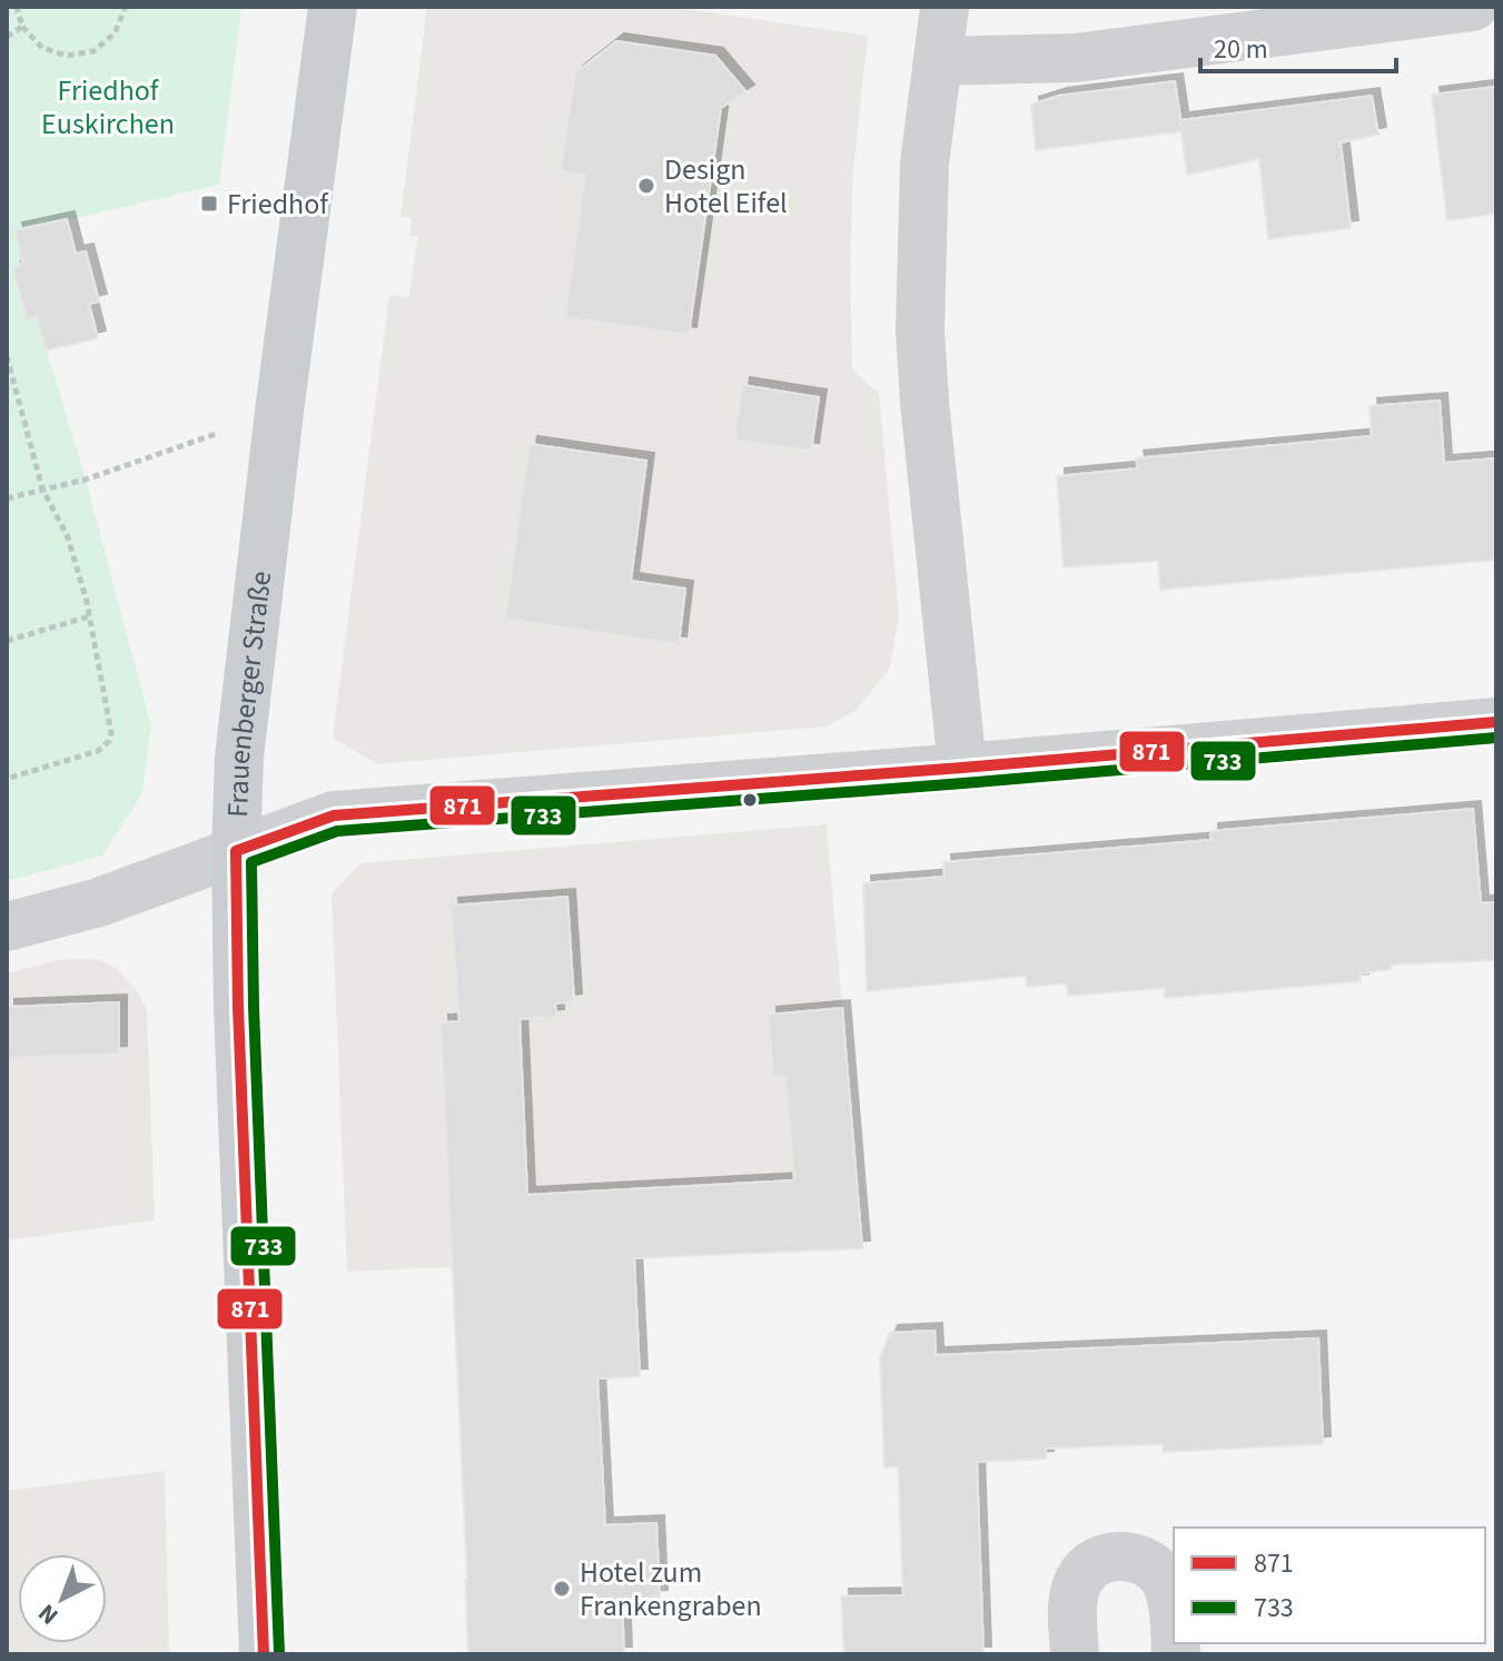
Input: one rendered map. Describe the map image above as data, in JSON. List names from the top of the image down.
{
  "streets": {
    "main road": ["Frauenberger Straße"]
  },
  "parks": ["Friedhof Euskirchen"],
  "places": {
    "other": ["Design Hotel Eifel", "Hotel zum Frankengraben"],
    "transit": ["Friedhof"]
  },
  "lines": ["transit line 871", "transit line 733"],
  "legend": ["871", "733"],
  "scale_bar": "20 m",
  "north": "bottom left"
}
